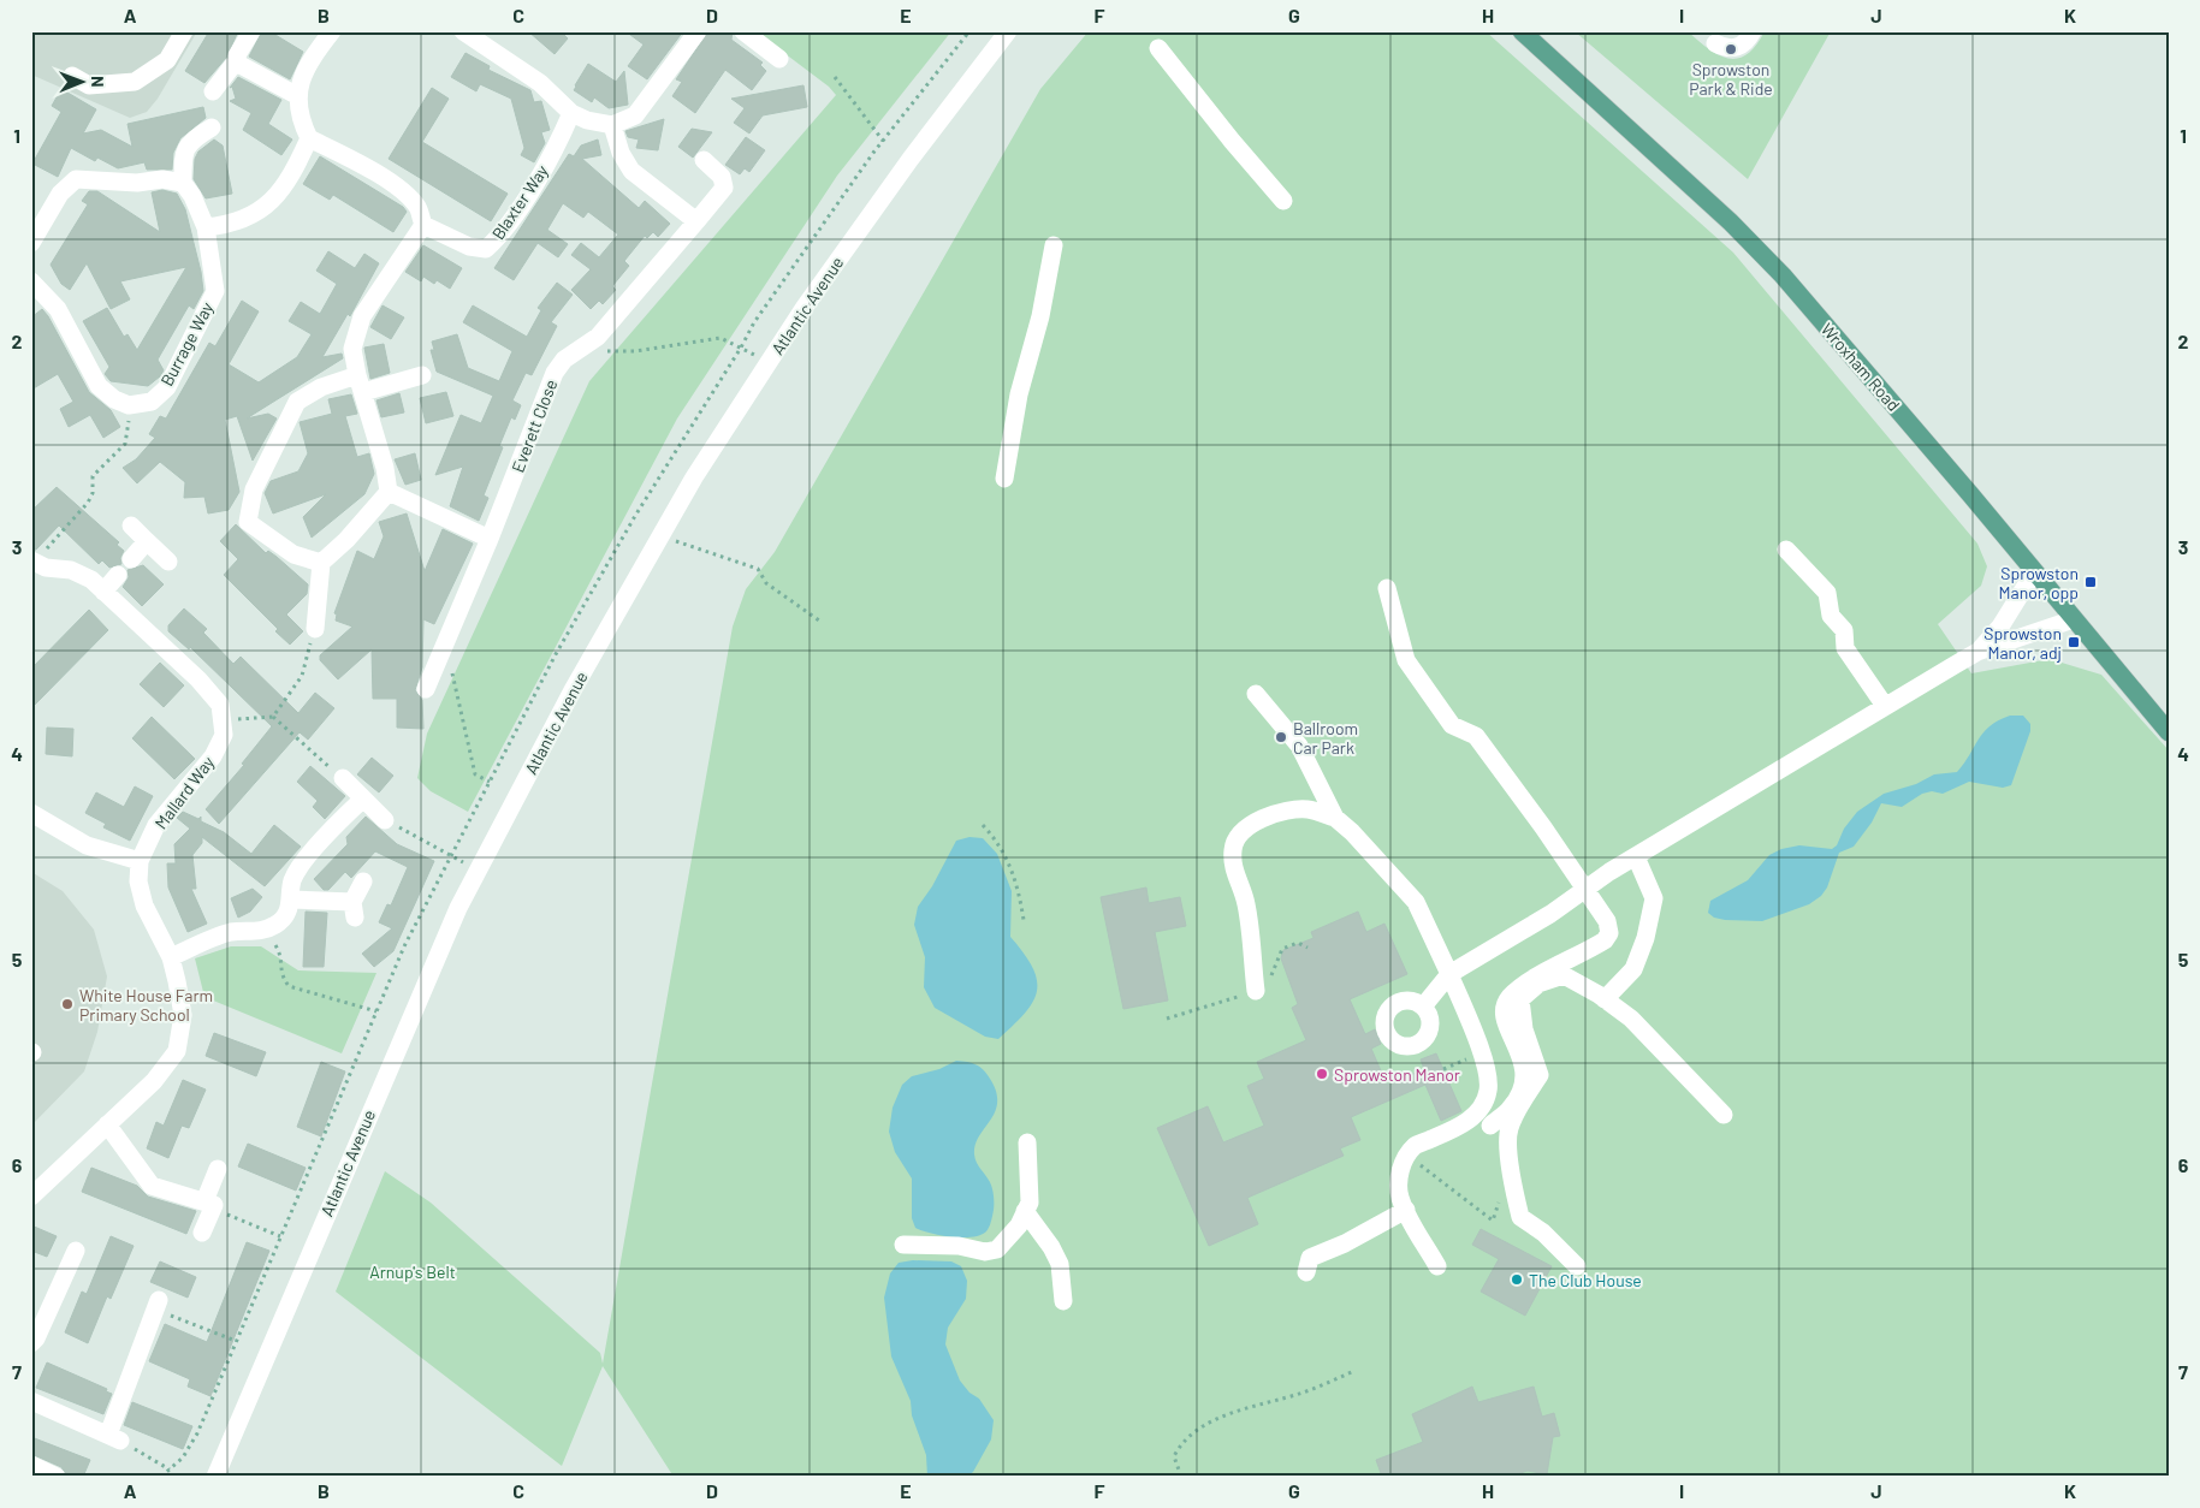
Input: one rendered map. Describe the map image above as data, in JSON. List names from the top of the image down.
{
  "streets": {
    "main road": ["Wroxham Road"],
    "street": [
      "Blaxter Way",
      "Atlantic Avenue",
      "Burrage Way",
      "Everett Close",
      "Mallard Way"
    ]
  },
  "parks": ["Arnup's Belt"],
  "places": {
    "other": [
      "Sprowston Park & Ride",
      "Ballroom Car Park",
      "White House Farm Primary School",
      "Sprowston Manor",
      "The Club House"
    ],
    "transit": ["Sprowston Manor, opp", "Sprowston Manor, adj"]
  },
  "north": "right",
  "grid": {
    "columns": [
      "A",
      "B",
      "C",
      "D",
      "E",
      "F",
      "G",
      "H",
      "I",
      "J",
      "K"
    ],
    "rows": [
      "1",
      "2",
      "3",
      "4",
      "5",
      "6",
      "7"
    ]
  }
}
